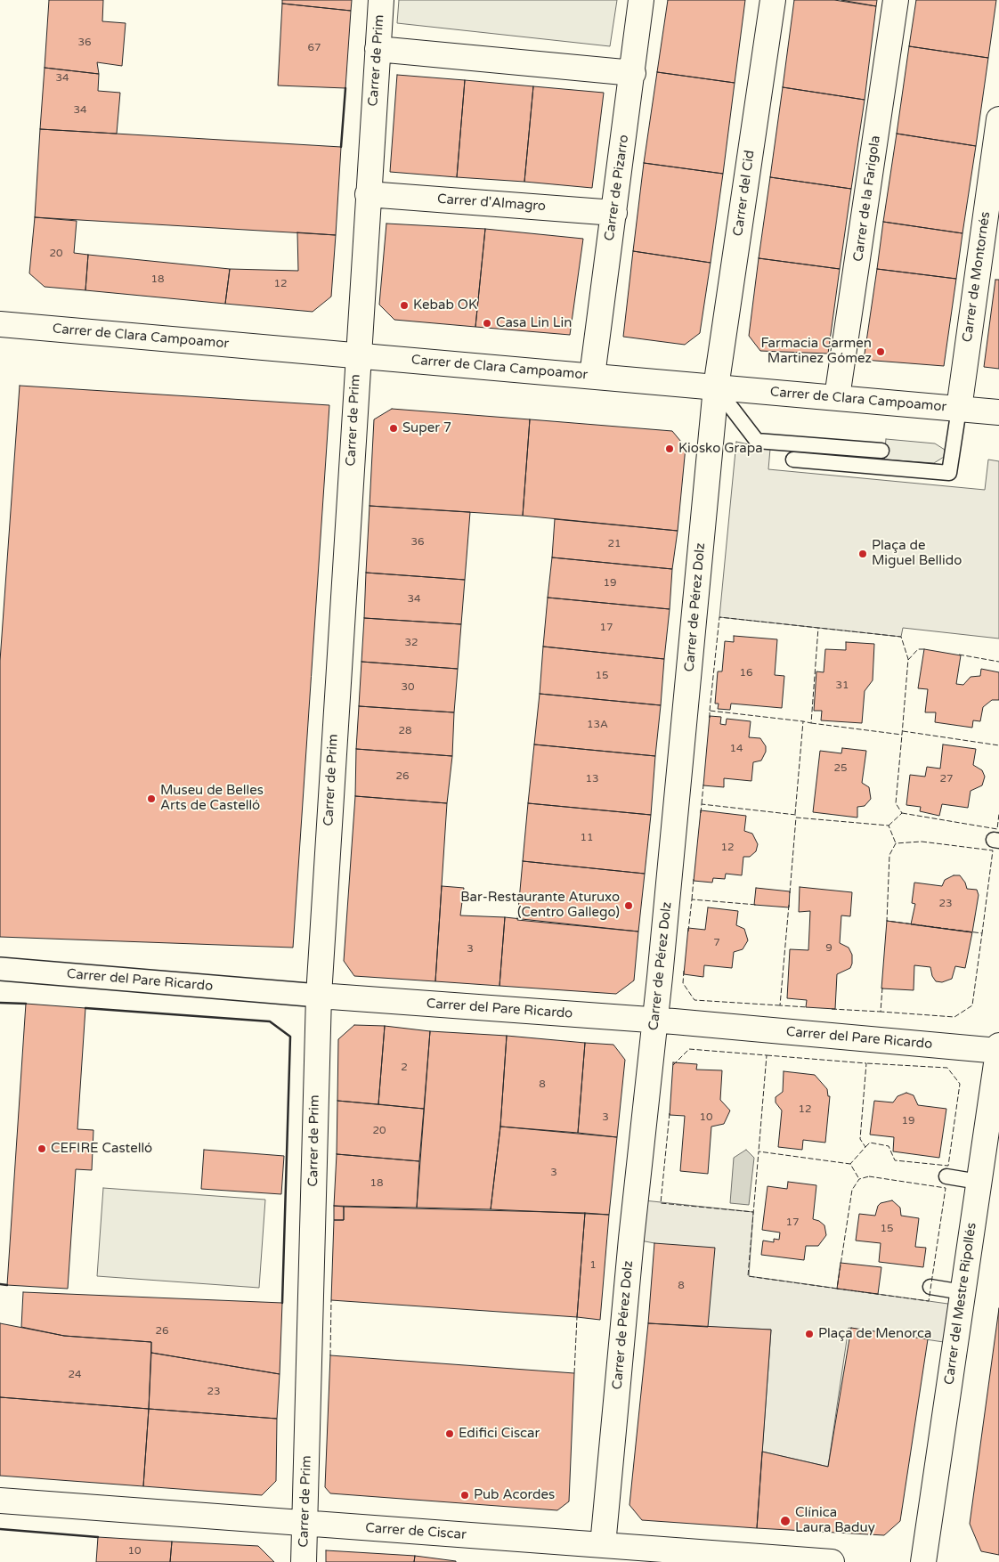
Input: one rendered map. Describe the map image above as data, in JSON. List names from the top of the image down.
{
  "streets": {
    "street": [
      "Carrer de Prim",
      "Carrer de Pizarro",
      "Carrer del Cid",
      "Carrer de la Farigola",
      "Carrer d'Almagro",
      "Carrer de Montornés",
      "Carrer de Clara Campoamor",
      "Carrer de Pérez Dolz",
      "Carrer del Pare Ricardo",
      "Carrer del Mestre Ripollés",
      "Carrer de Ciscar"
    ]
  },
  "crossings": [
    ["Carrer de Prim", "Carrer d'Almagro"],
    ["Carrer de Prim", "Carrer de Clara Campoamor"],
    ["Carrer de Prim", "Carrer del Pare Ricardo"],
    ["Carrer de Prim", "Carrer de Ciscar"],
    ["Carrer de Pizarro", "Carrer d'Almagro"],
    ["Carrer de Pizarro", "Carrer de Clara Campoamor"],
    ["Carrer del Cid", "Carrer de Clara Campoamor"],
    ["Carrer del Cid", "Carrer de Pérez Dolz"],
    ["Carrer de la Farigola", "Carrer de Clara Campoamor"],
    ["Carrer de Montornés", "Carrer de Clara Campoamor"],
    ["Carrer de Clara Campoamor", "Carrer de Pérez Dolz"],
    ["Carrer de Pérez Dolz", "Carrer del Pare Ricardo"],
    ["Carrer de Pérez Dolz", "Carrer de Ciscar"],
    ["Carrer del Pare Ricardo", "Carrer del Mestre Ripollés"]
  ],
  "places": [
    "Kebab OK",
    "Casa Lin Lin",
    "Farmacia Carmen Martinez Gómez",
    "Super 7",
    "Kiosko Grapa",
    "Plaça de Miguel Bellido",
    "Museu de Belles Arts de Castelló",
    "Bar-Restaurante Aturuxo (Centro Gallego)",
    "CEFIRE Castelló",
    "Plaça de Menorca",
    "Edifici Ciscar",
    "Pub Acordes",
    "Clínica Laura Baduy"
  ],
  "house_numbers": [
    "36",
    "67",
    "34",
    "34",
    "20",
    "18",
    "12",
    "36",
    "21",
    "19",
    "34",
    "17",
    "32",
    "16",
    "15",
    "31",
    "30",
    "13A",
    "28",
    "14",
    "25",
    "26",
    "13",
    "27",
    "11",
    "12",
    "23",
    "7",
    "9",
    "3",
    "2",
    "8",
    "12",
    "3",
    "10",
    "19",
    "20",
    "3",
    "18",
    "17",
    "15",
    "1",
    "8",
    "26",
    "24",
    "23",
    "10"
  ]
}
